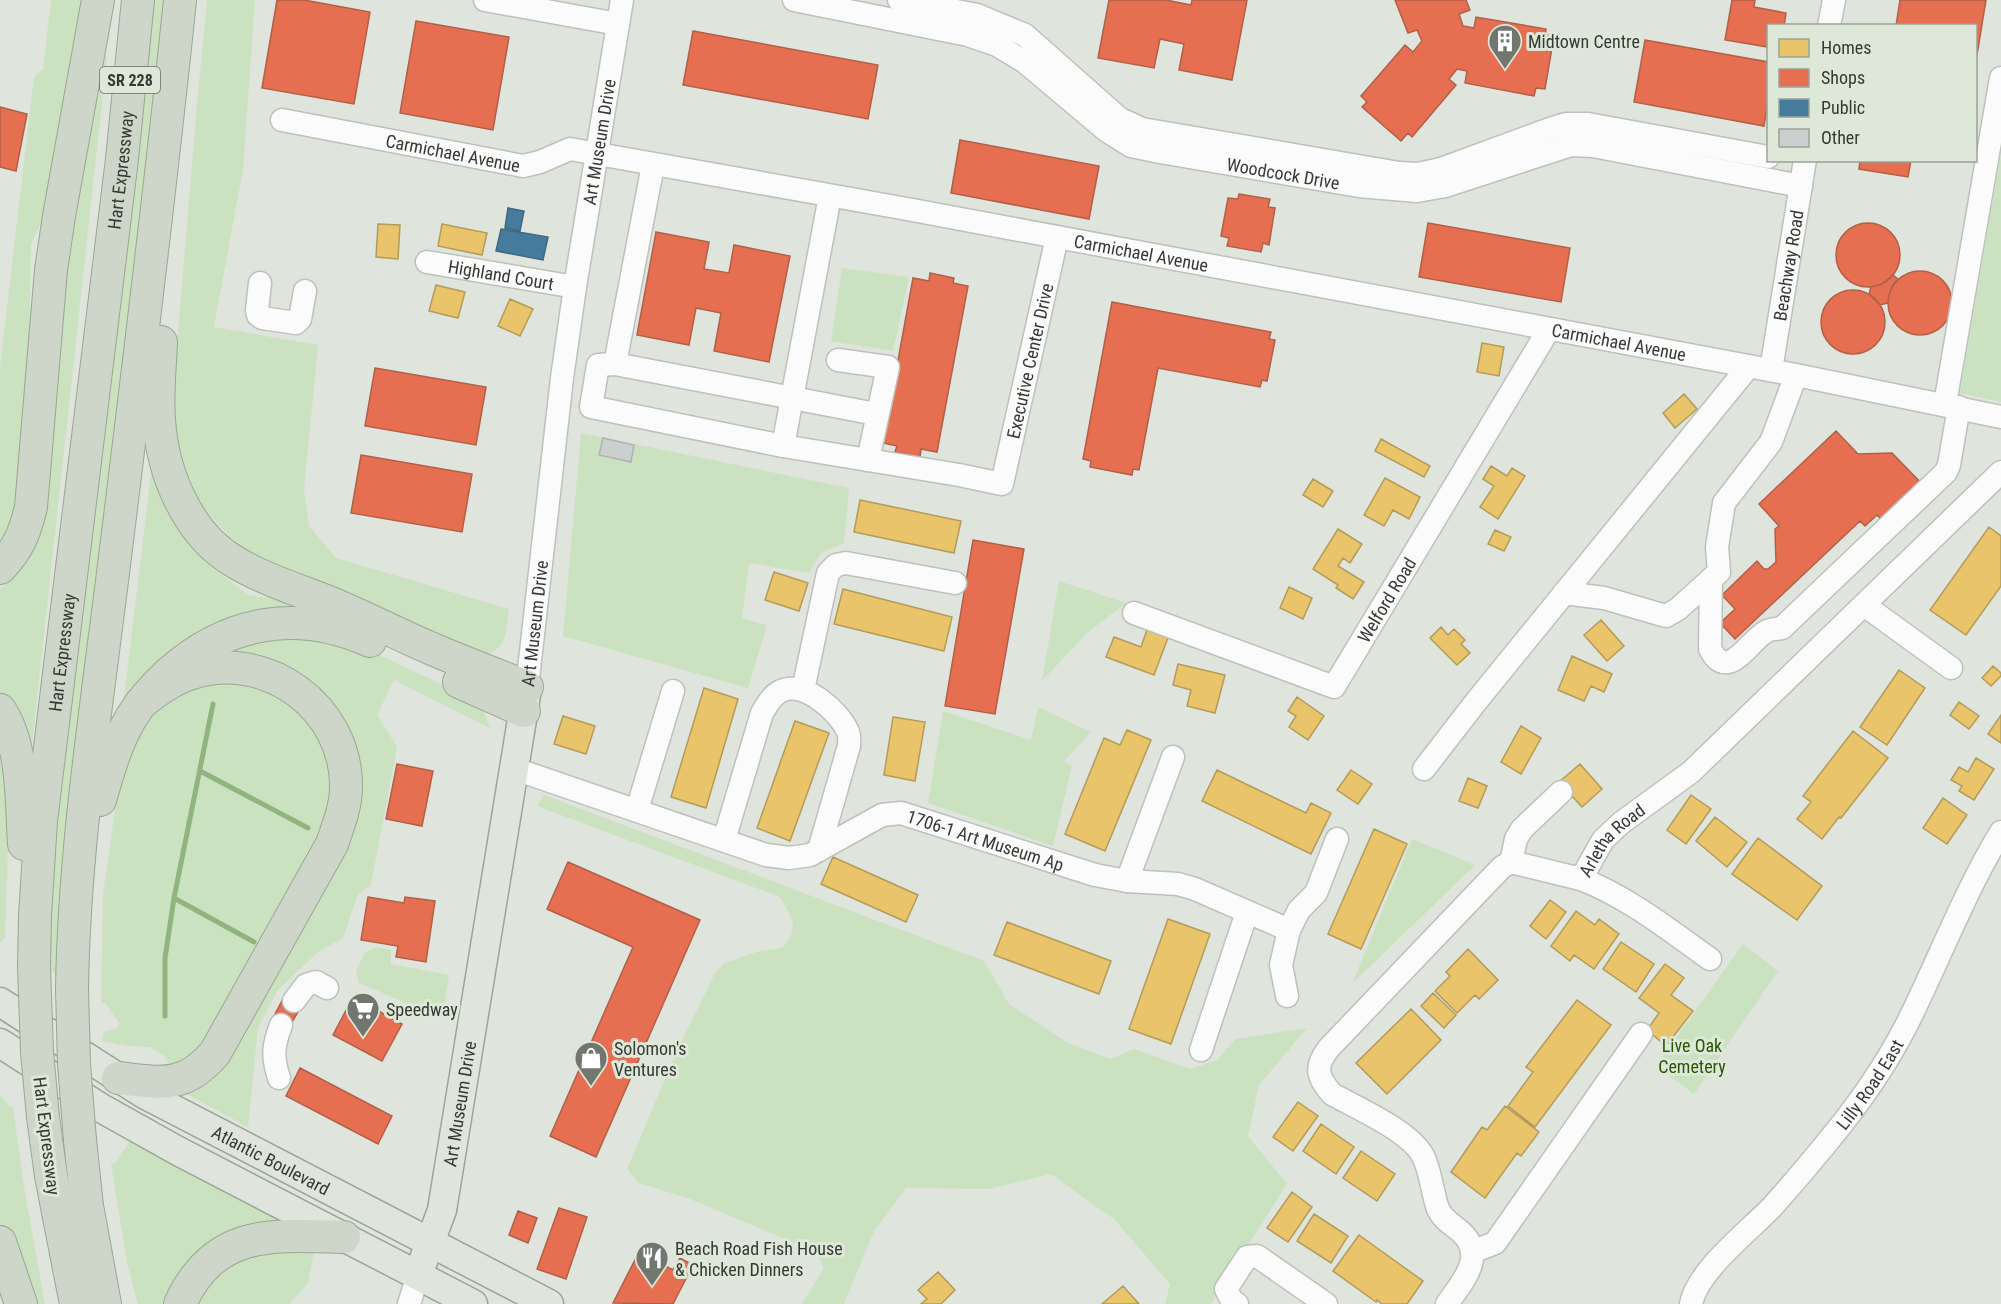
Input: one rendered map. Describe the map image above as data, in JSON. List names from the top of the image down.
{
  "streets": {
    "highway": ["SR 228", "Hart Expressway"],
    "main road": ["Art Museum Drive", "Atlantic Boulevard"],
    "street": [
      "Carmichael Avenue",
      "Woodcock Drive",
      "Beachway Road",
      "Highland Court",
      "Executive Center Drive",
      "Welford Road",
      "Arletha Road",
      "1706-1 Art Museum Ap",
      "Lilly Road East"
    ]
  },
  "crossings": [
    ["Art Museum Drive", "Carmichael Avenue"],
    ["Art Museum Drive", "Highland Court"],
    ["Art Museum Drive", "1706-1 Art Museum Ap"],
    ["Art Museum Drive", "Atlantic Boulevard"],
    ["Carmichael Avenue", "Beachway Road"],
    ["Carmichael Avenue", "Executive Center Drive"],
    ["Carmichael Avenue", "Welford Road"],
    ["Woodcock Drive", "Beachway Road"]
  ],
  "parks": ["Live Oak Cemetery"],
  "places": {
    "building": ["Midtown Centre"],
    "supermarket": ["Speedway"],
    "shop": ["Solomon's Ventures"],
    "restaurant": ["Beach Road Fish House & Chicken Dinners"]
  },
  "legend": [
    "Homes",
    "Shops",
    "Public",
    "Other"
  ]
}
